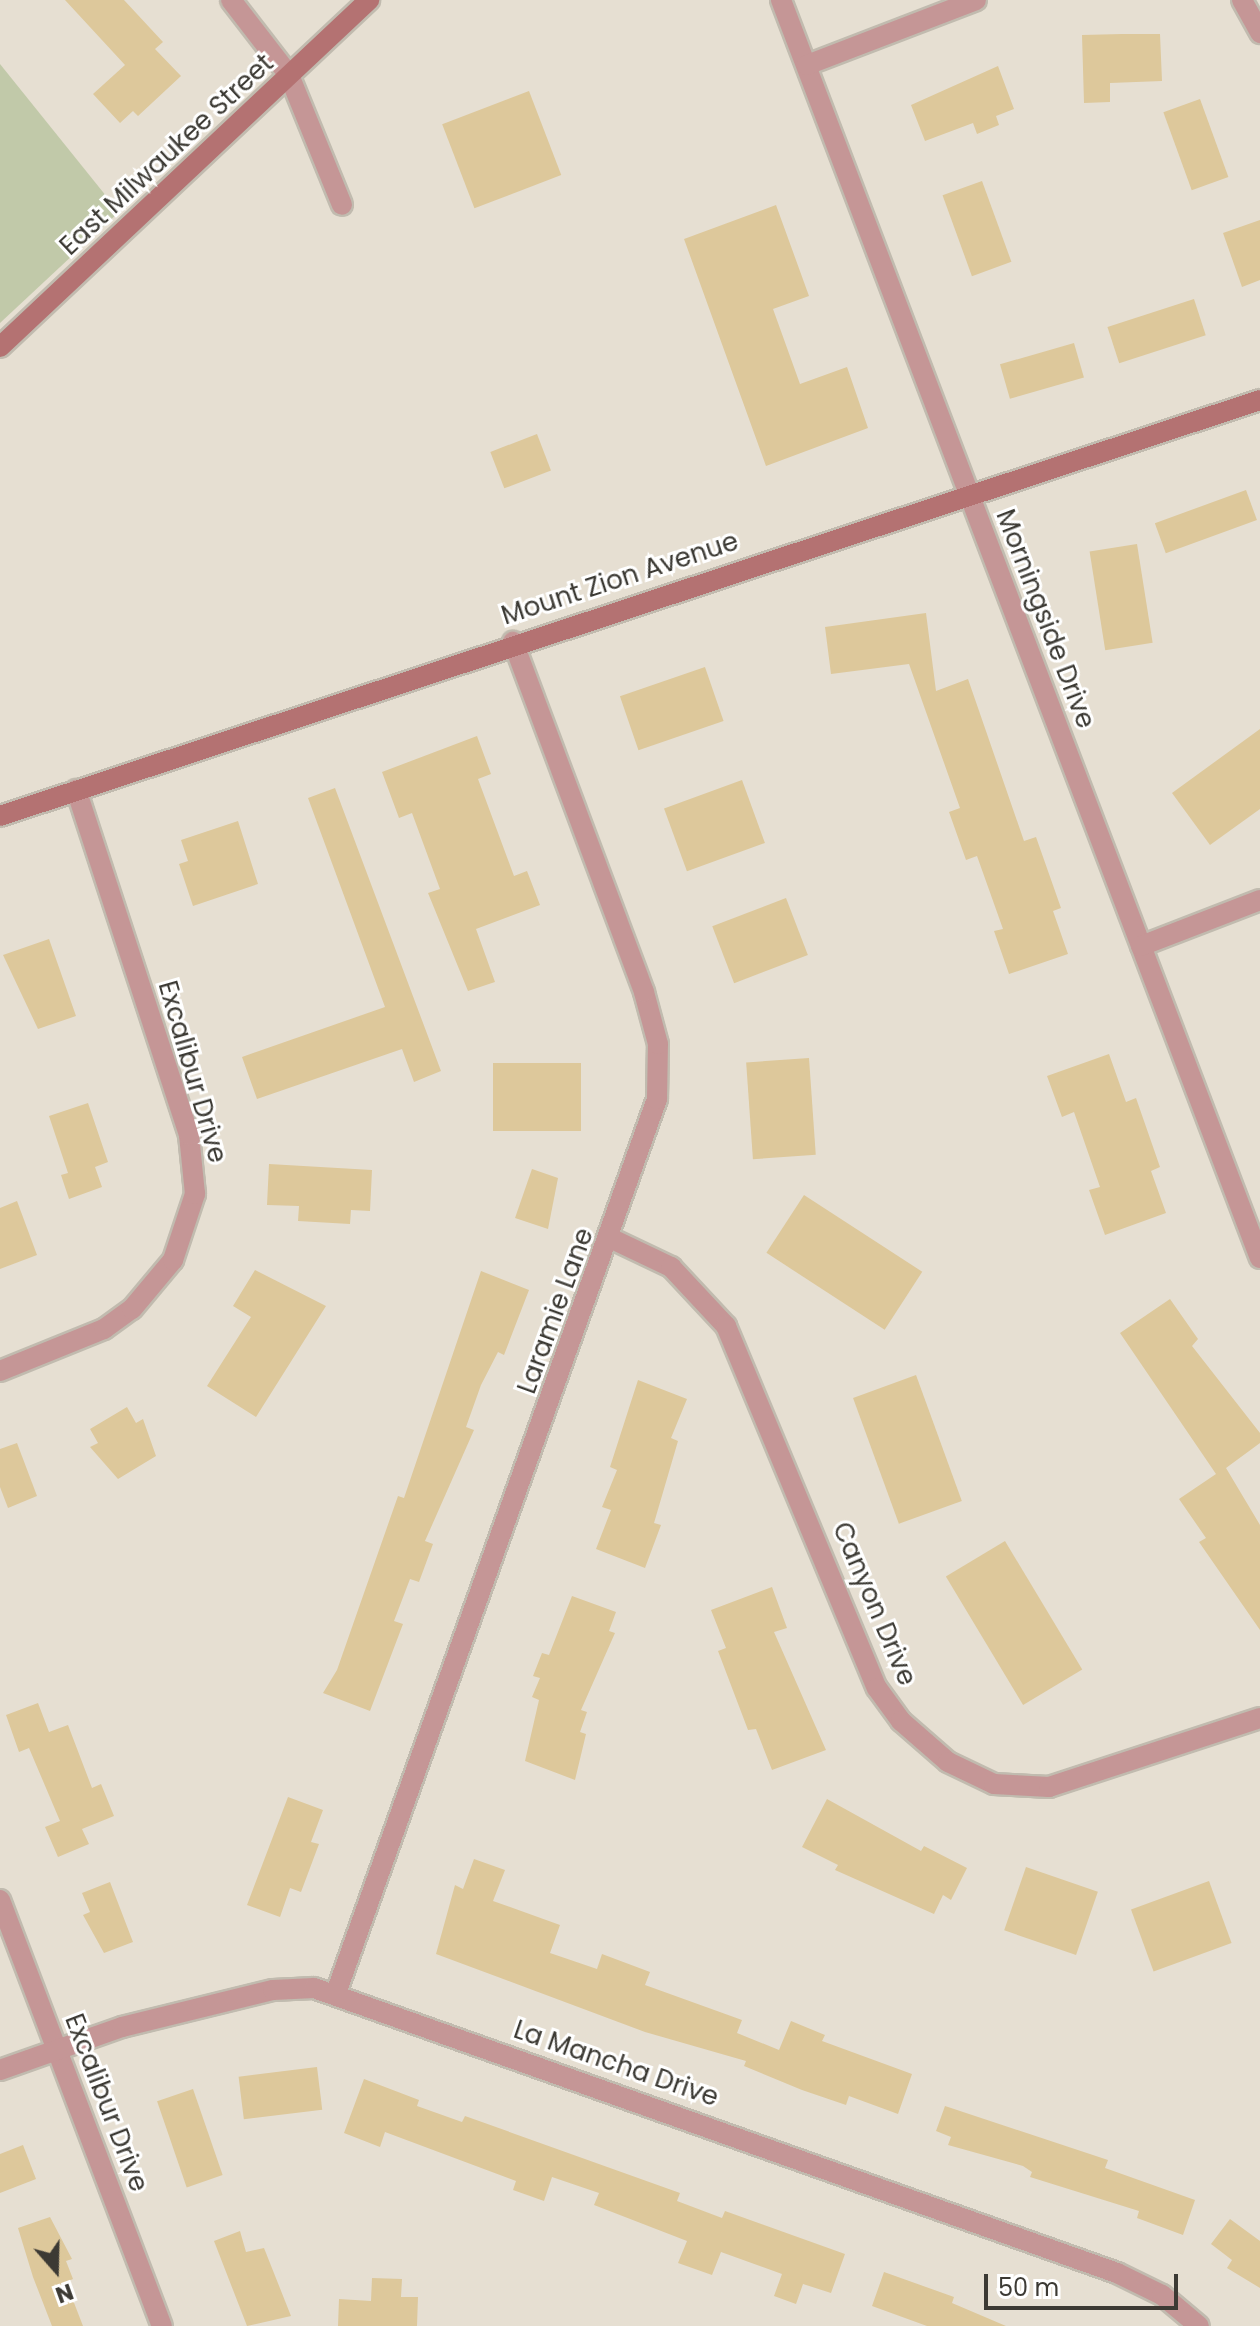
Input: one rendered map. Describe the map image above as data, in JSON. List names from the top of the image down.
{
  "streets": {
    "main road": ["East Milwaukee Street", "Mount Zion Avenue"],
    "street": [
      "Morningside Drive",
      "Excalibur Drive",
      "Laramie Lane",
      "Canyon Drive",
      "La Mancha Drive"
    ]
  },
  "crossings": [
    ["Mount Zion Avenue", "Morningside Drive"],
    ["Mount Zion Avenue", "Excalibur Drive"],
    ["Mount Zion Avenue", "Laramie Lane"],
    ["Excalibur Drive", "La Mancha Drive"],
    ["Laramie Lane", "Canyon Drive"],
    ["Laramie Lane", "La Mancha Drive"]
  ],
  "scale_bar": "50 m",
  "north": "bottom"
}
